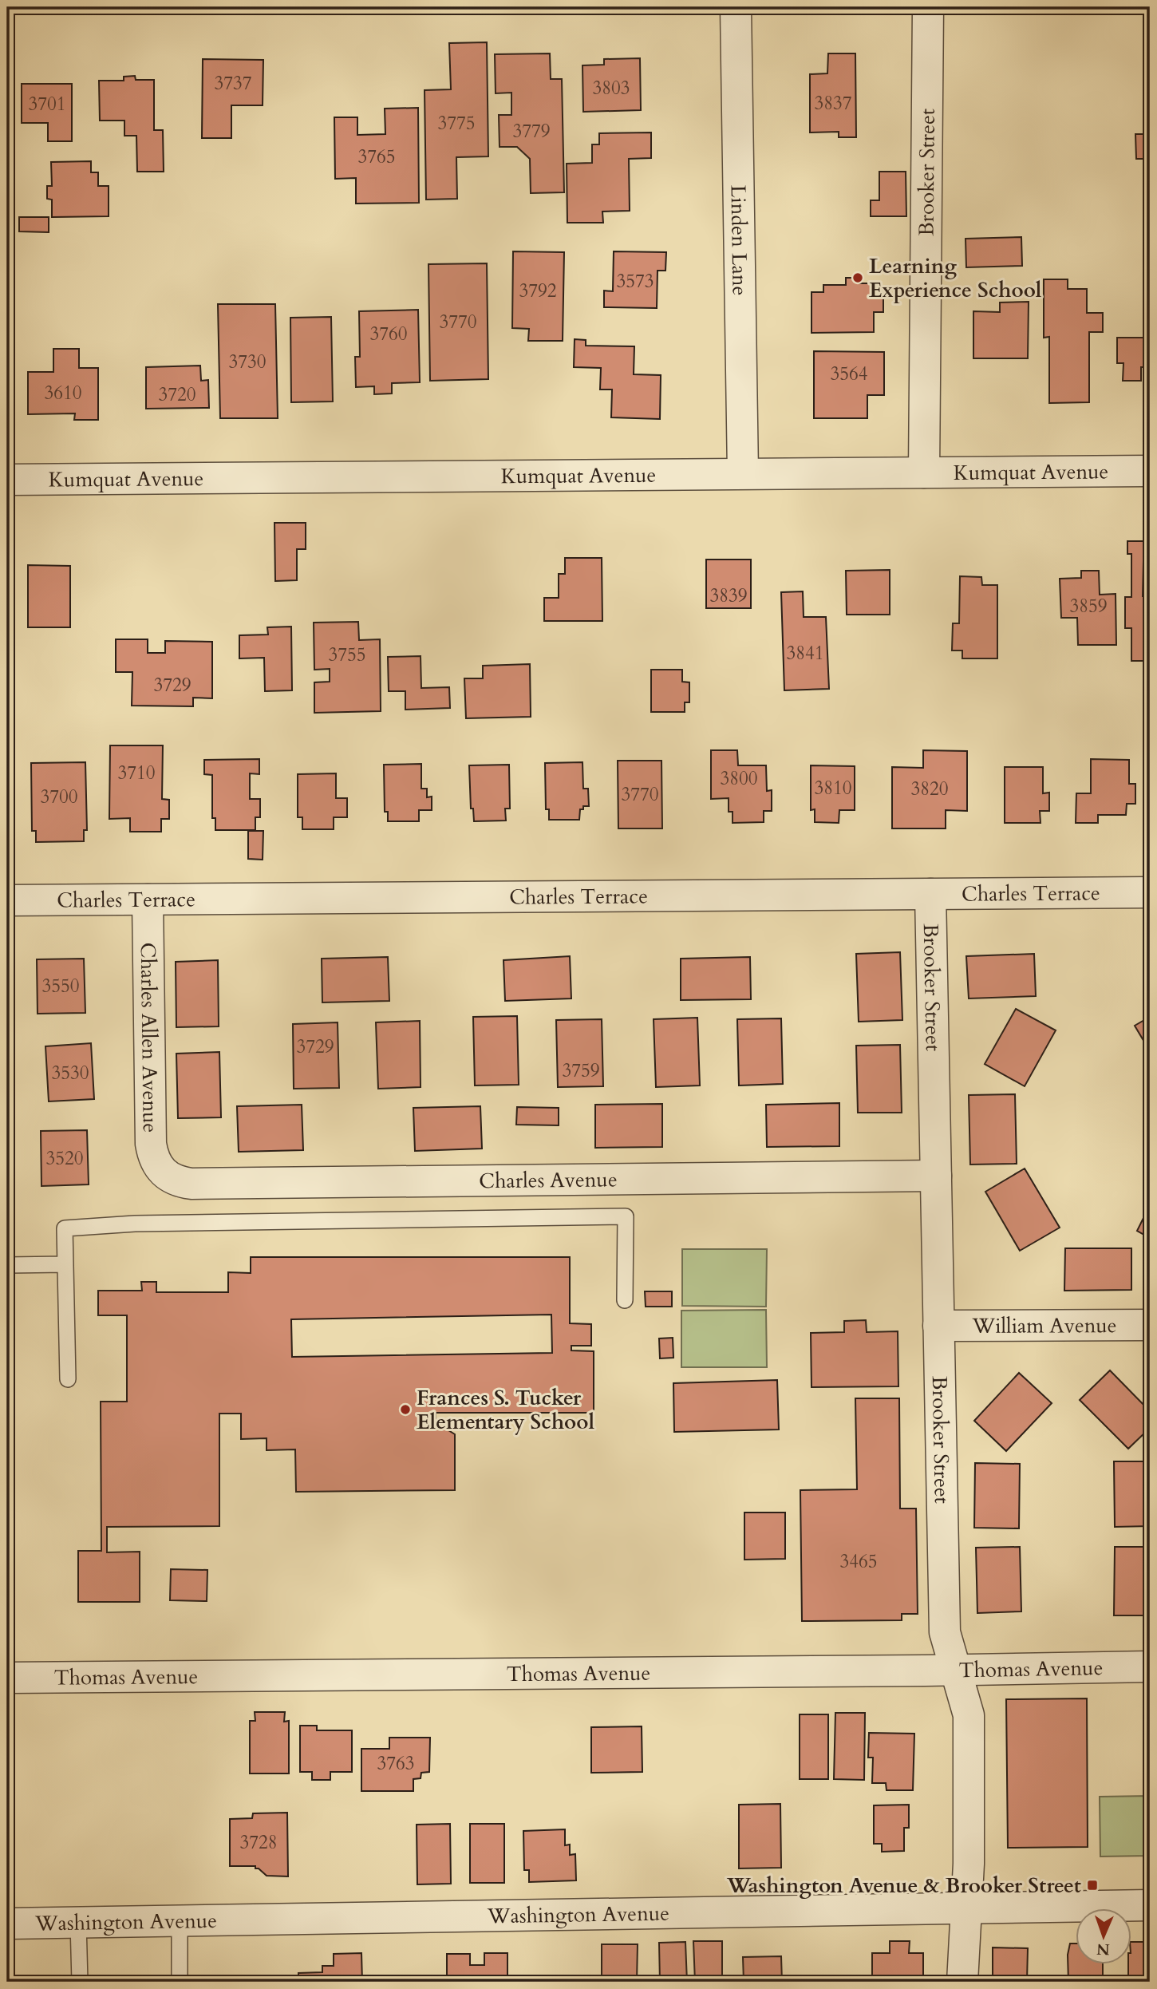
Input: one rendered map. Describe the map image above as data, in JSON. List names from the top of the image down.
{
  "streets": {
    "street": [
      "Brooker Street",
      "Linden Lane",
      "Kumquat Avenue",
      "Charles Terrace",
      "Charles Allen Avenue",
      "Charles Avenue",
      "William Avenue",
      "Thomas Avenue",
      "Washington Avenue"
    ]
  },
  "crossings": [
    ["Brooker Street", "Kumquat Avenue"],
    ["Brooker Street", "Charles Terrace"],
    ["Brooker Street", "Charles Avenue"],
    ["Brooker Street", "William Avenue"],
    ["Brooker Street", "Thomas Avenue"],
    ["Brooker Street", "Washington Avenue"],
    ["Linden Lane", "Kumquat Avenue"],
    ["Charles Terrace", "Charles Allen Avenue"],
    ["Charles Allen Avenue", "Charles Avenue"]
  ],
  "places": {
    "other": ["Learning Experience School", "Frances S. Tucker Elementary School"],
    "transit": ["Washington Avenue & Brooker Street"]
  },
  "house_numbers": [
    "3737",
    "3803",
    "3837",
    "3701",
    "3775",
    "3779",
    "3765",
    "3573",
    "3792",
    "3770",
    "3760",
    "3730",
    "3564",
    "3610",
    "3720",
    "3839",
    "3859",
    "3841",
    "3755",
    "3729",
    "3710",
    "3800",
    "3810",
    "3820",
    "3770",
    "3700",
    "3550",
    "3729",
    "3759",
    "3530",
    "3520",
    "3465",
    "3763",
    "3728"
  ],
  "north": "bottom"
}
